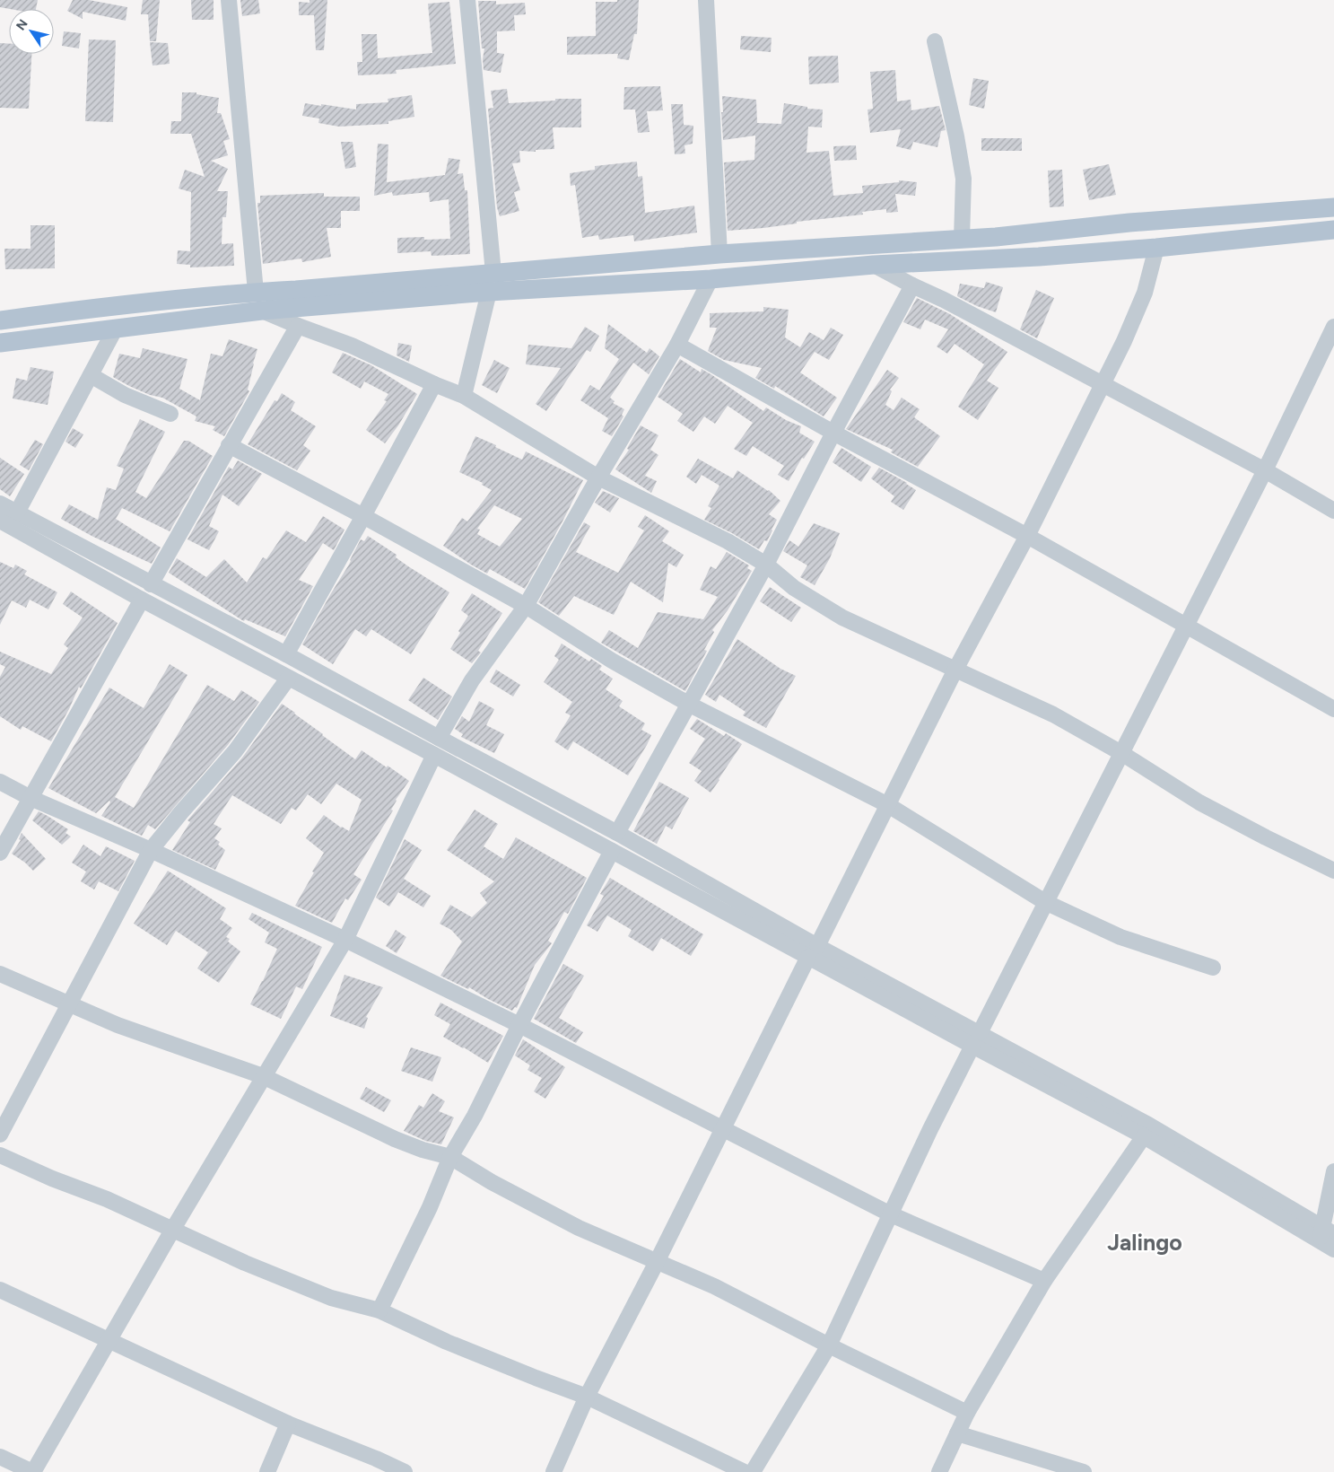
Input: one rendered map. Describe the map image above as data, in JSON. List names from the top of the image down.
{
  "districts": ["Jalingo"],
  "north": "top left"
}
